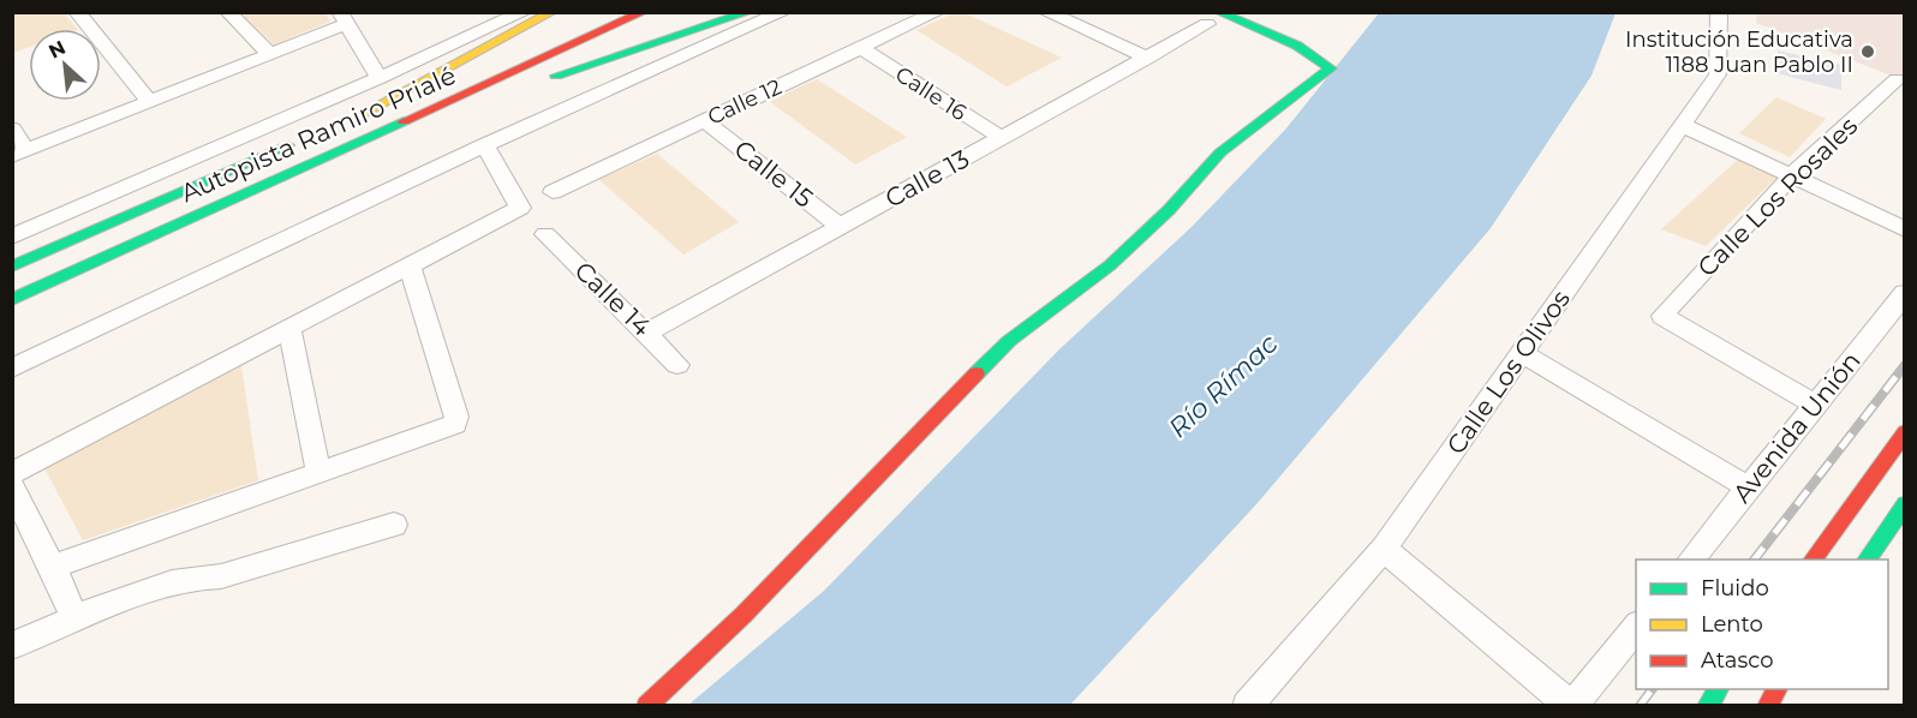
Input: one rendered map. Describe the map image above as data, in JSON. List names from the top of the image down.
{
  "streets": {
    "main road": ["Autopista Ramiro Prialé"],
    "street": [
      "Calle 16",
      "Calle 12",
      "Calle 15",
      "Calle 13",
      "Calle Los Rosales",
      "Calle 14",
      "Calle Los Olivos",
      "Avenida Unión"
    ]
  },
  "crossings": [
    ["Calle 16", "Calle 12"],
    ["Calle 16", "Calle 13"],
    ["Calle 12", "Calle 15"],
    ["Calle 15", "Calle 13"],
    ["Calle 13", "Calle 14"],
    ["Calle Los Rosales", "Avenida Unión"]
  ],
  "water": ["Río Rímac"],
  "places": ["Institución Educativa 1188 Juan Pablo II"],
  "legend": ["Fluido", "Lento", "Atasco"],
  "north": "top left"
}
